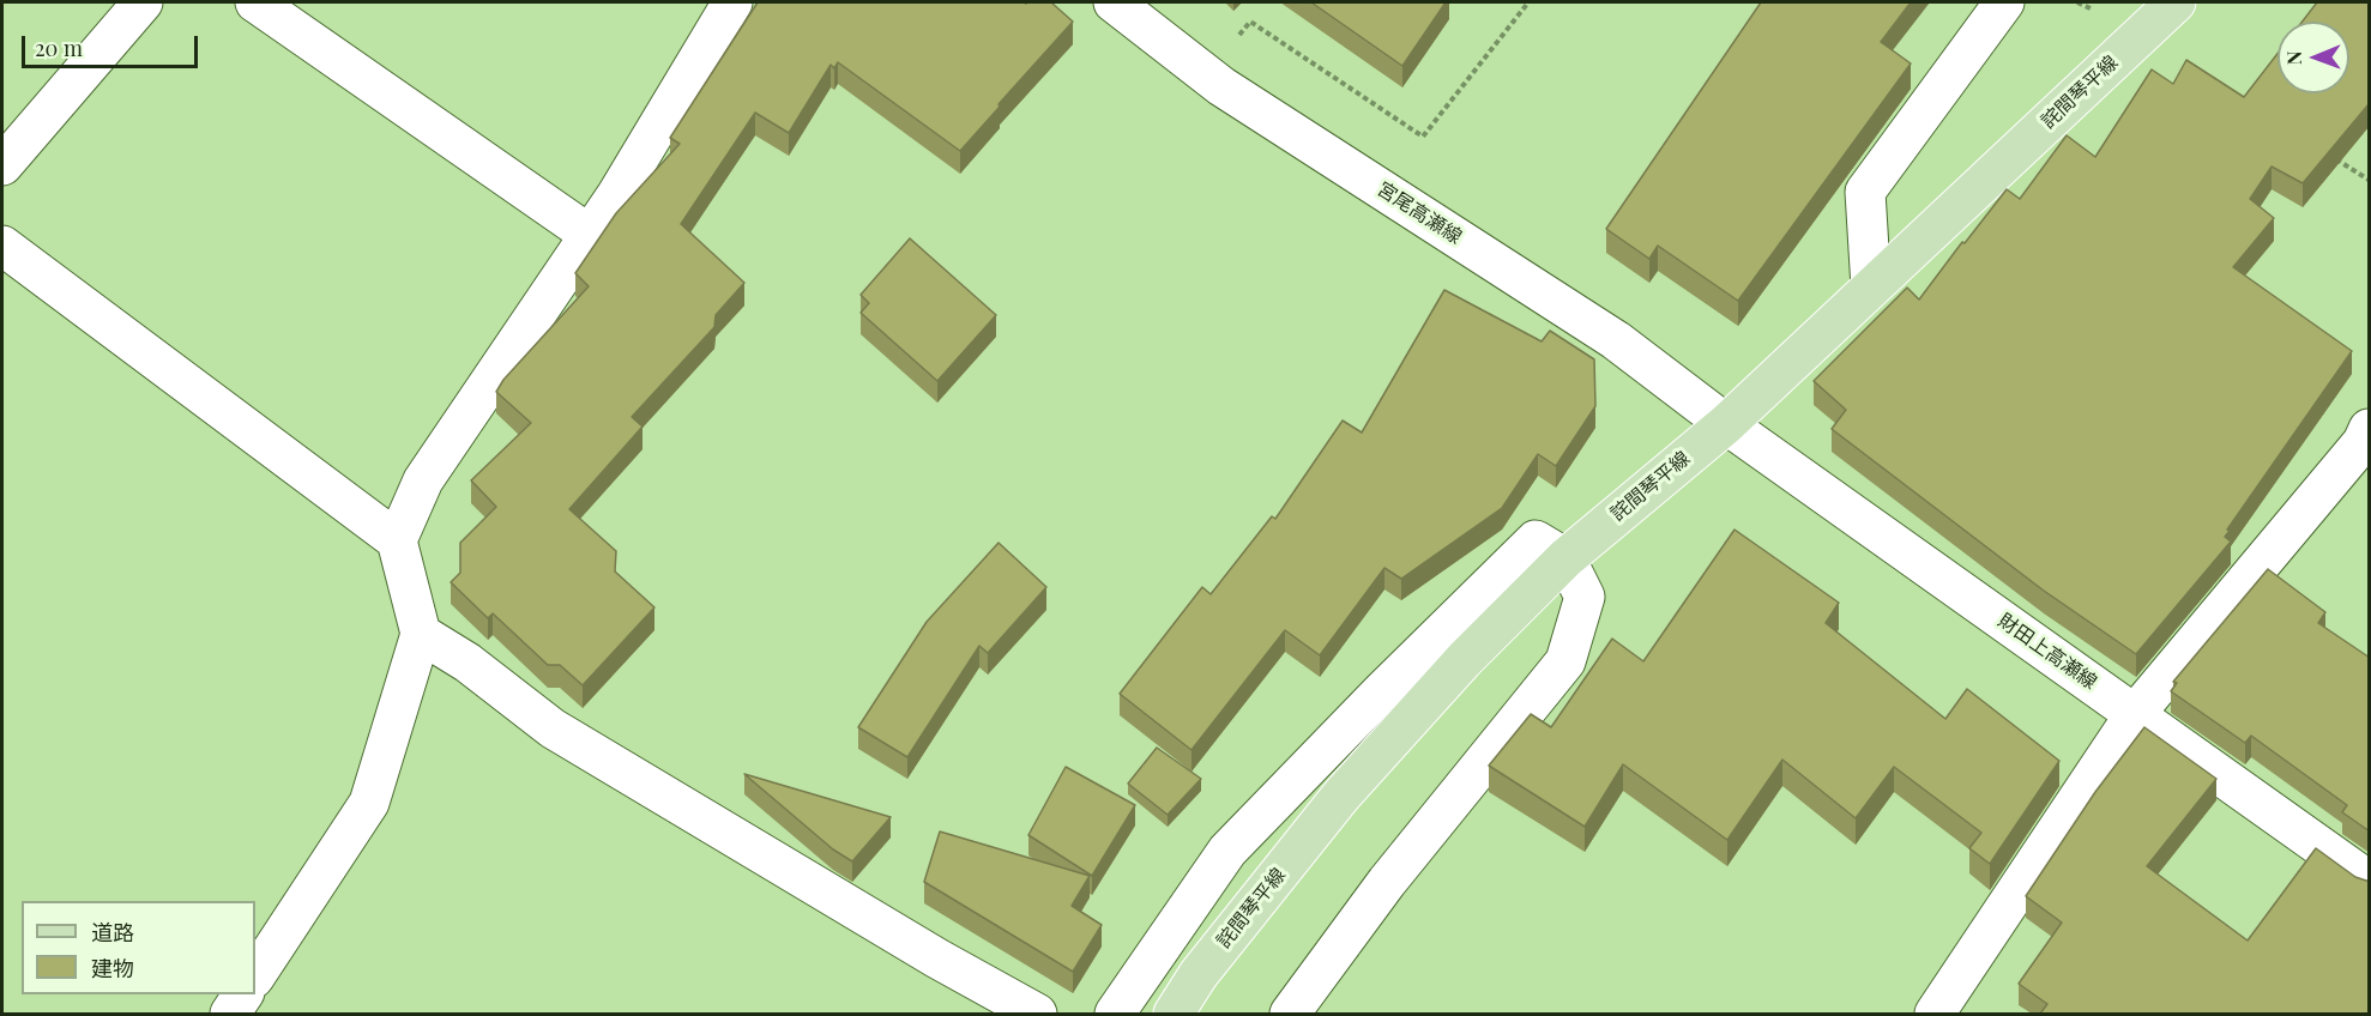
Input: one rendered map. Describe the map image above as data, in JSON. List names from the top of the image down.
{
  "streets": {
    "main road": ["詫間琴平線"],
    "street": ["宮尾高瀬線", "財田上高瀬線"]
  },
  "crossings": [
    ["詫間琴平線", "宮尾高瀬線"],
    ["詫間琴平線", "財田上高瀬線"],
    ["宮尾高瀬線", "財田上高瀬線"]
  ],
  "legend": ["道路", "建物"],
  "scale_bar": "20 m",
  "north": "left"
}
